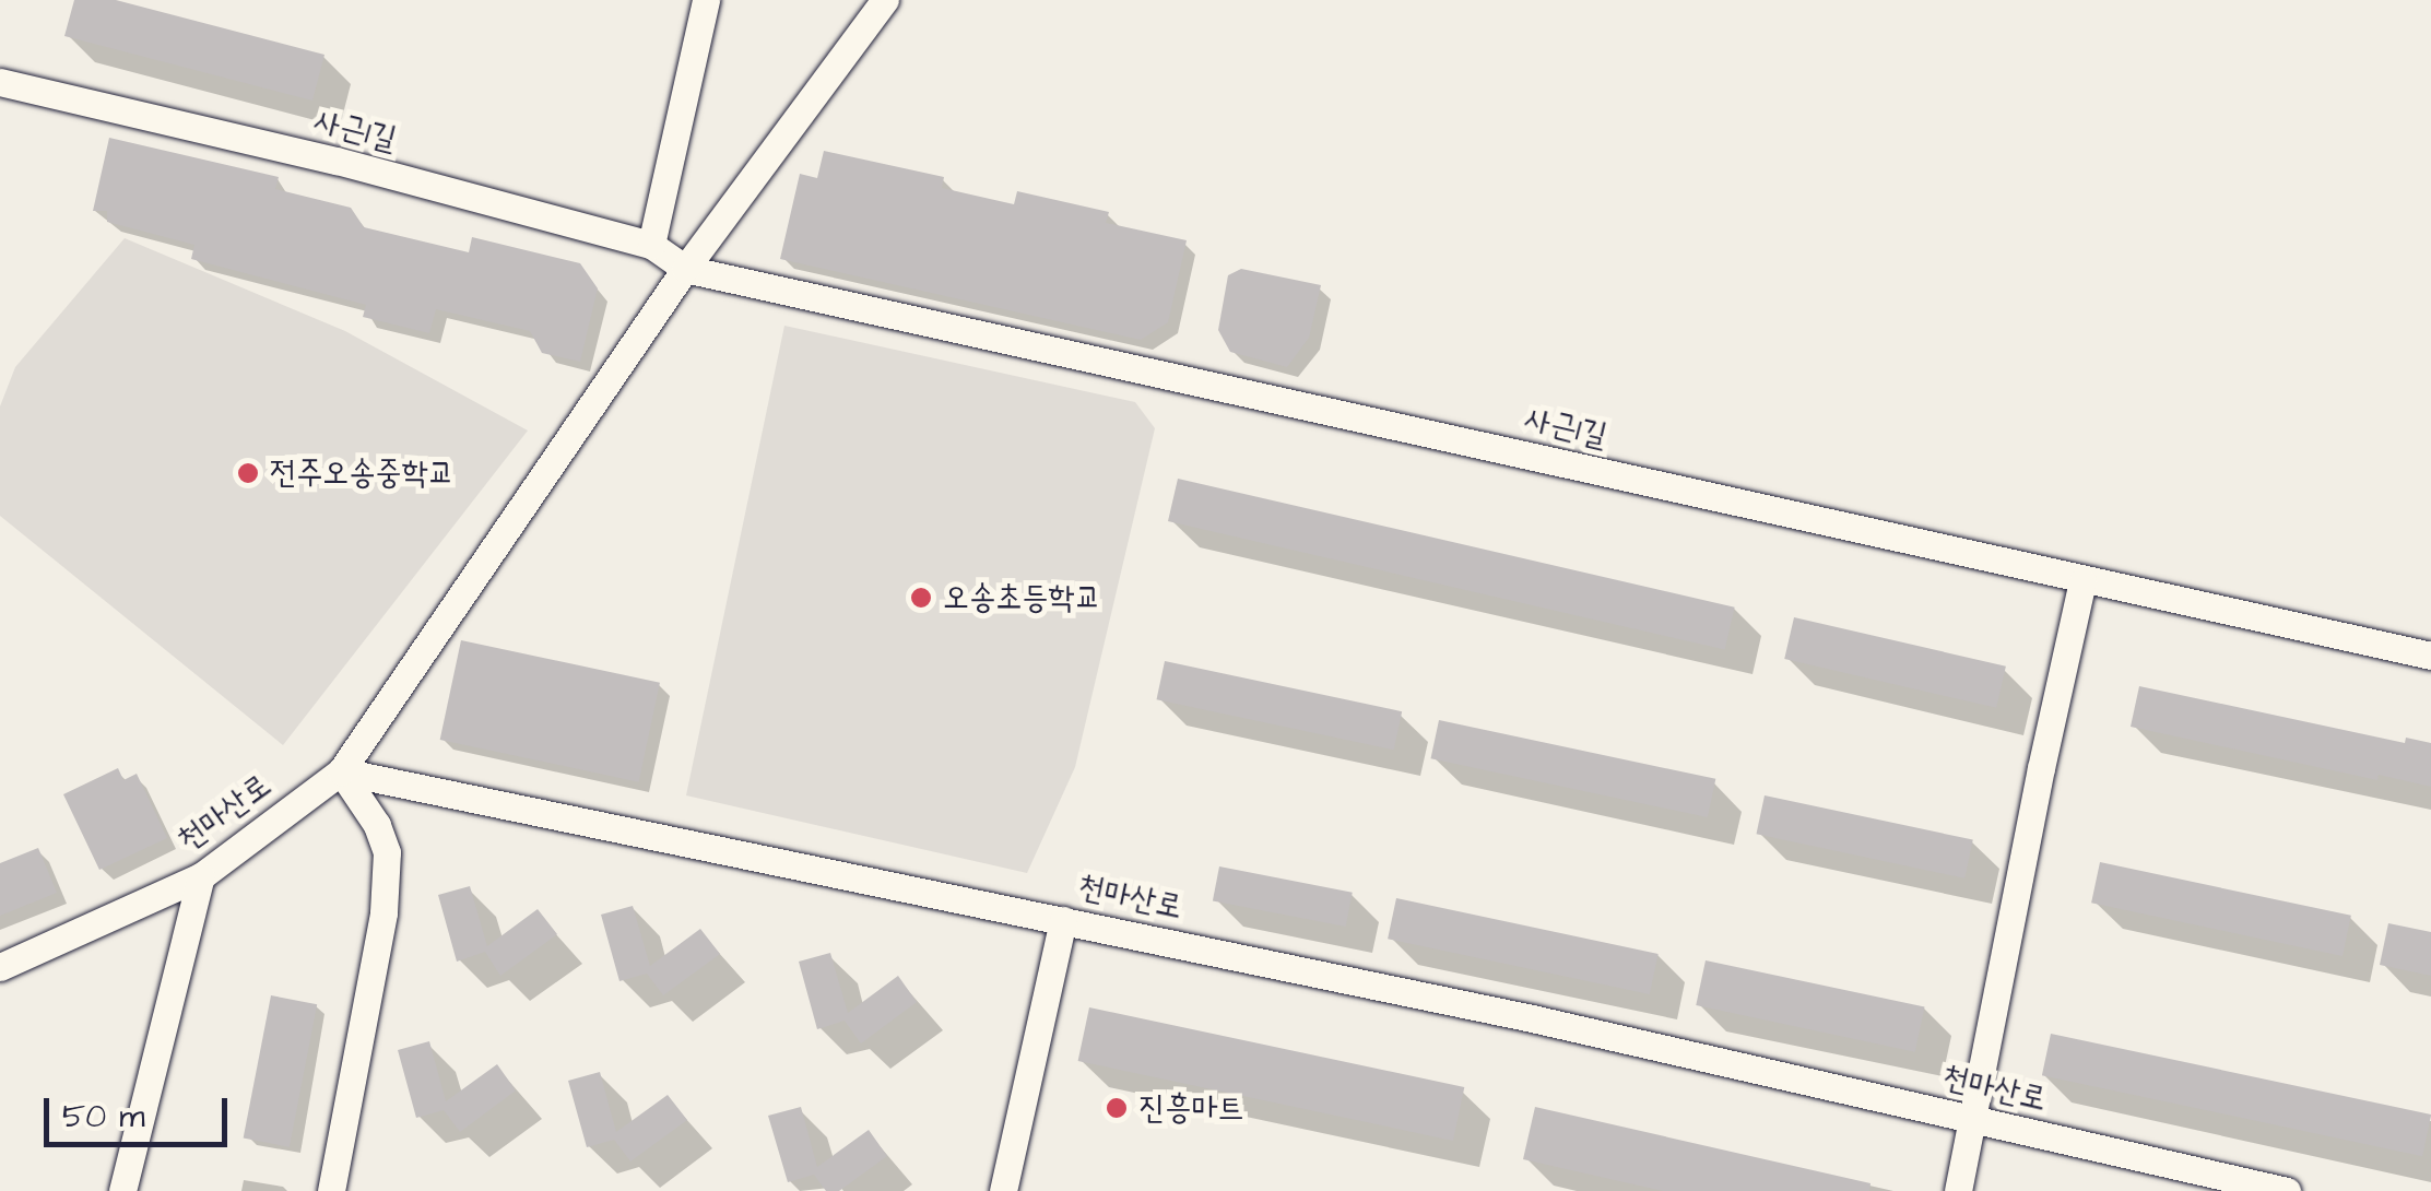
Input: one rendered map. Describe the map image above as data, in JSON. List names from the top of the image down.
{
  "streets": {
    "street": ["사근1길", "천마산로"]
  },
  "places": ["전주오송중학교", "오송초등학교", "진흥마트"],
  "scale_bar": "50 m"
}
